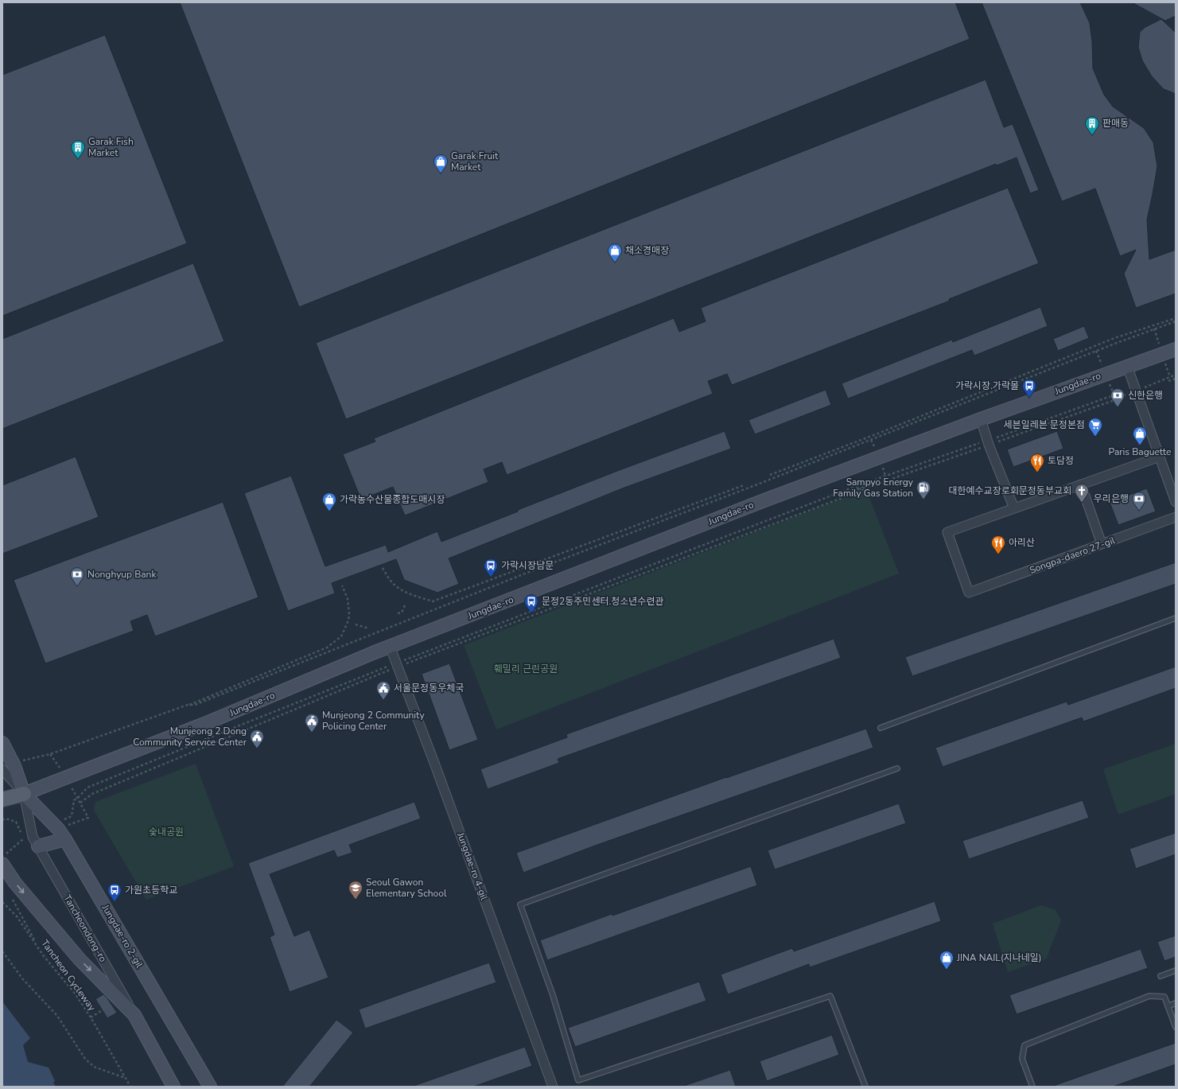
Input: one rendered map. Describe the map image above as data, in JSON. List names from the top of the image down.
{
  "streets": {
    "main road": ["Jungdae-ro", "Tancheondong-ro", "Jungdae-ro 2-gil"],
    "street": ["Songpa-daero 27-gil", "Jungdae-ro 4-gil"],
    "path": ["Tancheon Cycleway"]
  },
  "crossings": [
    ["Jungdae-ro", "Jungdae-ro 4-gil"],
    ["Jungdae-ro", "Tancheondong-ro"],
    ["Jungdae-ro", "Jungdae-ro 2-gil"],
    ["Tancheondong-ro", "Jungdae-ro 2-gil"]
  ],
  "parks": ["훼밀리 근린공원", "숯내공원"],
  "places": {
    "building": ["판매동", "Garak Fish Market"],
    "shop": [
      "Garak Fruit Market",
      "채소경매장",
      "Paris Baguette",
      "가락농수산물종합도매시장",
      "JINA NAIL(지나네일)"
    ],
    "bus stop": [
      "가락시장.가락몰",
      "가락시장남문",
      "문정2동주민센터.청소년수련관",
      "가원초등학교"
    ],
    "bank": ["신한은행", "우리은행", "Nonghyup Bank"],
    "supermarket": ["세븐일레븐 문정본점"],
    "restaurant": ["토담정", "아리산"],
    "fuel station": ["Sampyo Energy Family Gas Station"],
    "church": ["대한예수교장로회문정동부교회"],
    "public building": ["서울문정동우체국", "Munjeong 2 Community Policing Center", "Munjeong 2 Dong Community Service Center"],
    "school or university": ["Seoul Gawon Elementary School"]
  }
}
